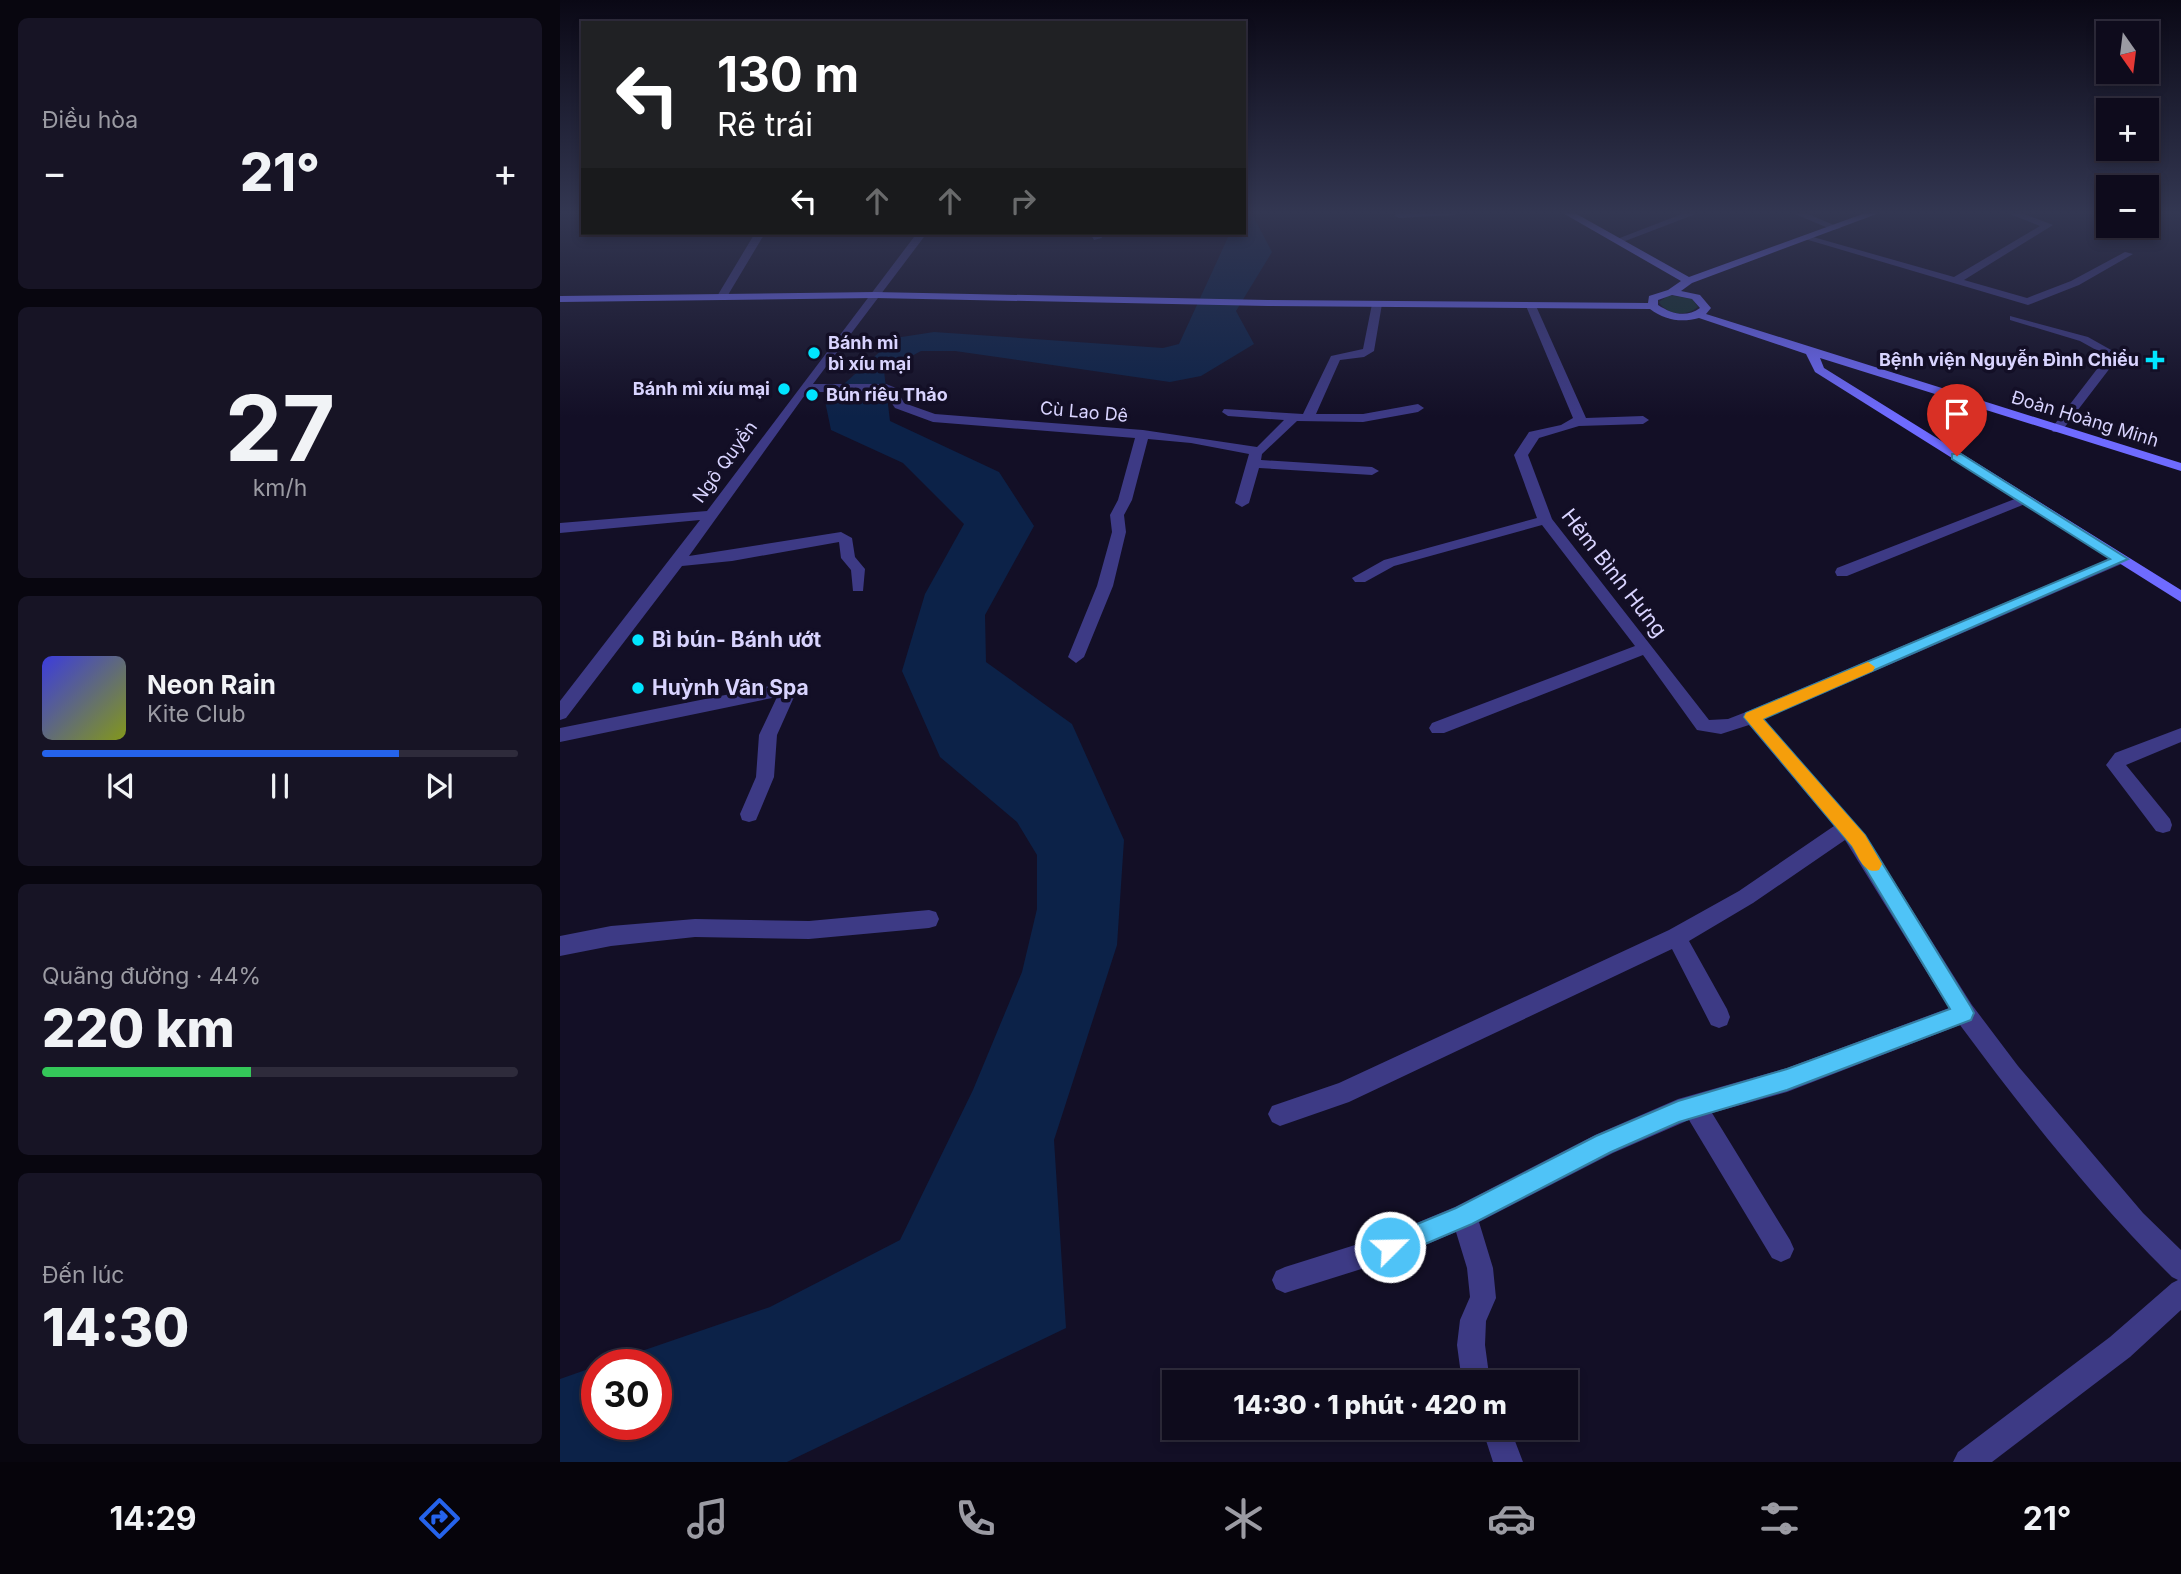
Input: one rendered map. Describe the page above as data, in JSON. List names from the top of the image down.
{
  "streets": {
    "main road": ["Đoàn Hoàng Minh"],
    "street": ["Cù Lao Dê", "Ngô Quyền", "Hẻm Bình Hưng"]
  },
  "crossings": [
    ["Cù Lao Dê", "Ngô Quyền"],
    ["Đoàn Hoàng Minh", "Ngô Quyền"]
  ],
  "places": {
    "other": [
      "Bánh mì bì xíu mại",
      "Bánh mì xíu mại",
      "Bún riêu Thảo",
      "Bì bún- Bánh ướt",
      "Huỳnh Vân Spa"
    ],
    "health": ["Bệnh viện Nguyễn Đình Chiểu"]
  },
  "north": "bottom",
  "page": {
    "tile": [
      "Điều hòa",
      ["27", "km/h"],
      ["Quãng đường · 44%", "220 km"],
      ["Đến lúc", "14:30"]
    ],
    "map_buttons": ["+", "−"],
    "turn": ["130 m", "Rẽ trái"],
    "heat": ["−", "21°", "+"],
    "song": ["Neon Rain", "Kite Club"],
    "limit": "30",
    "trip": "14:30 · 1 phút · 420 m",
    "tabs": ["14:29", "21°"]
  }
}
